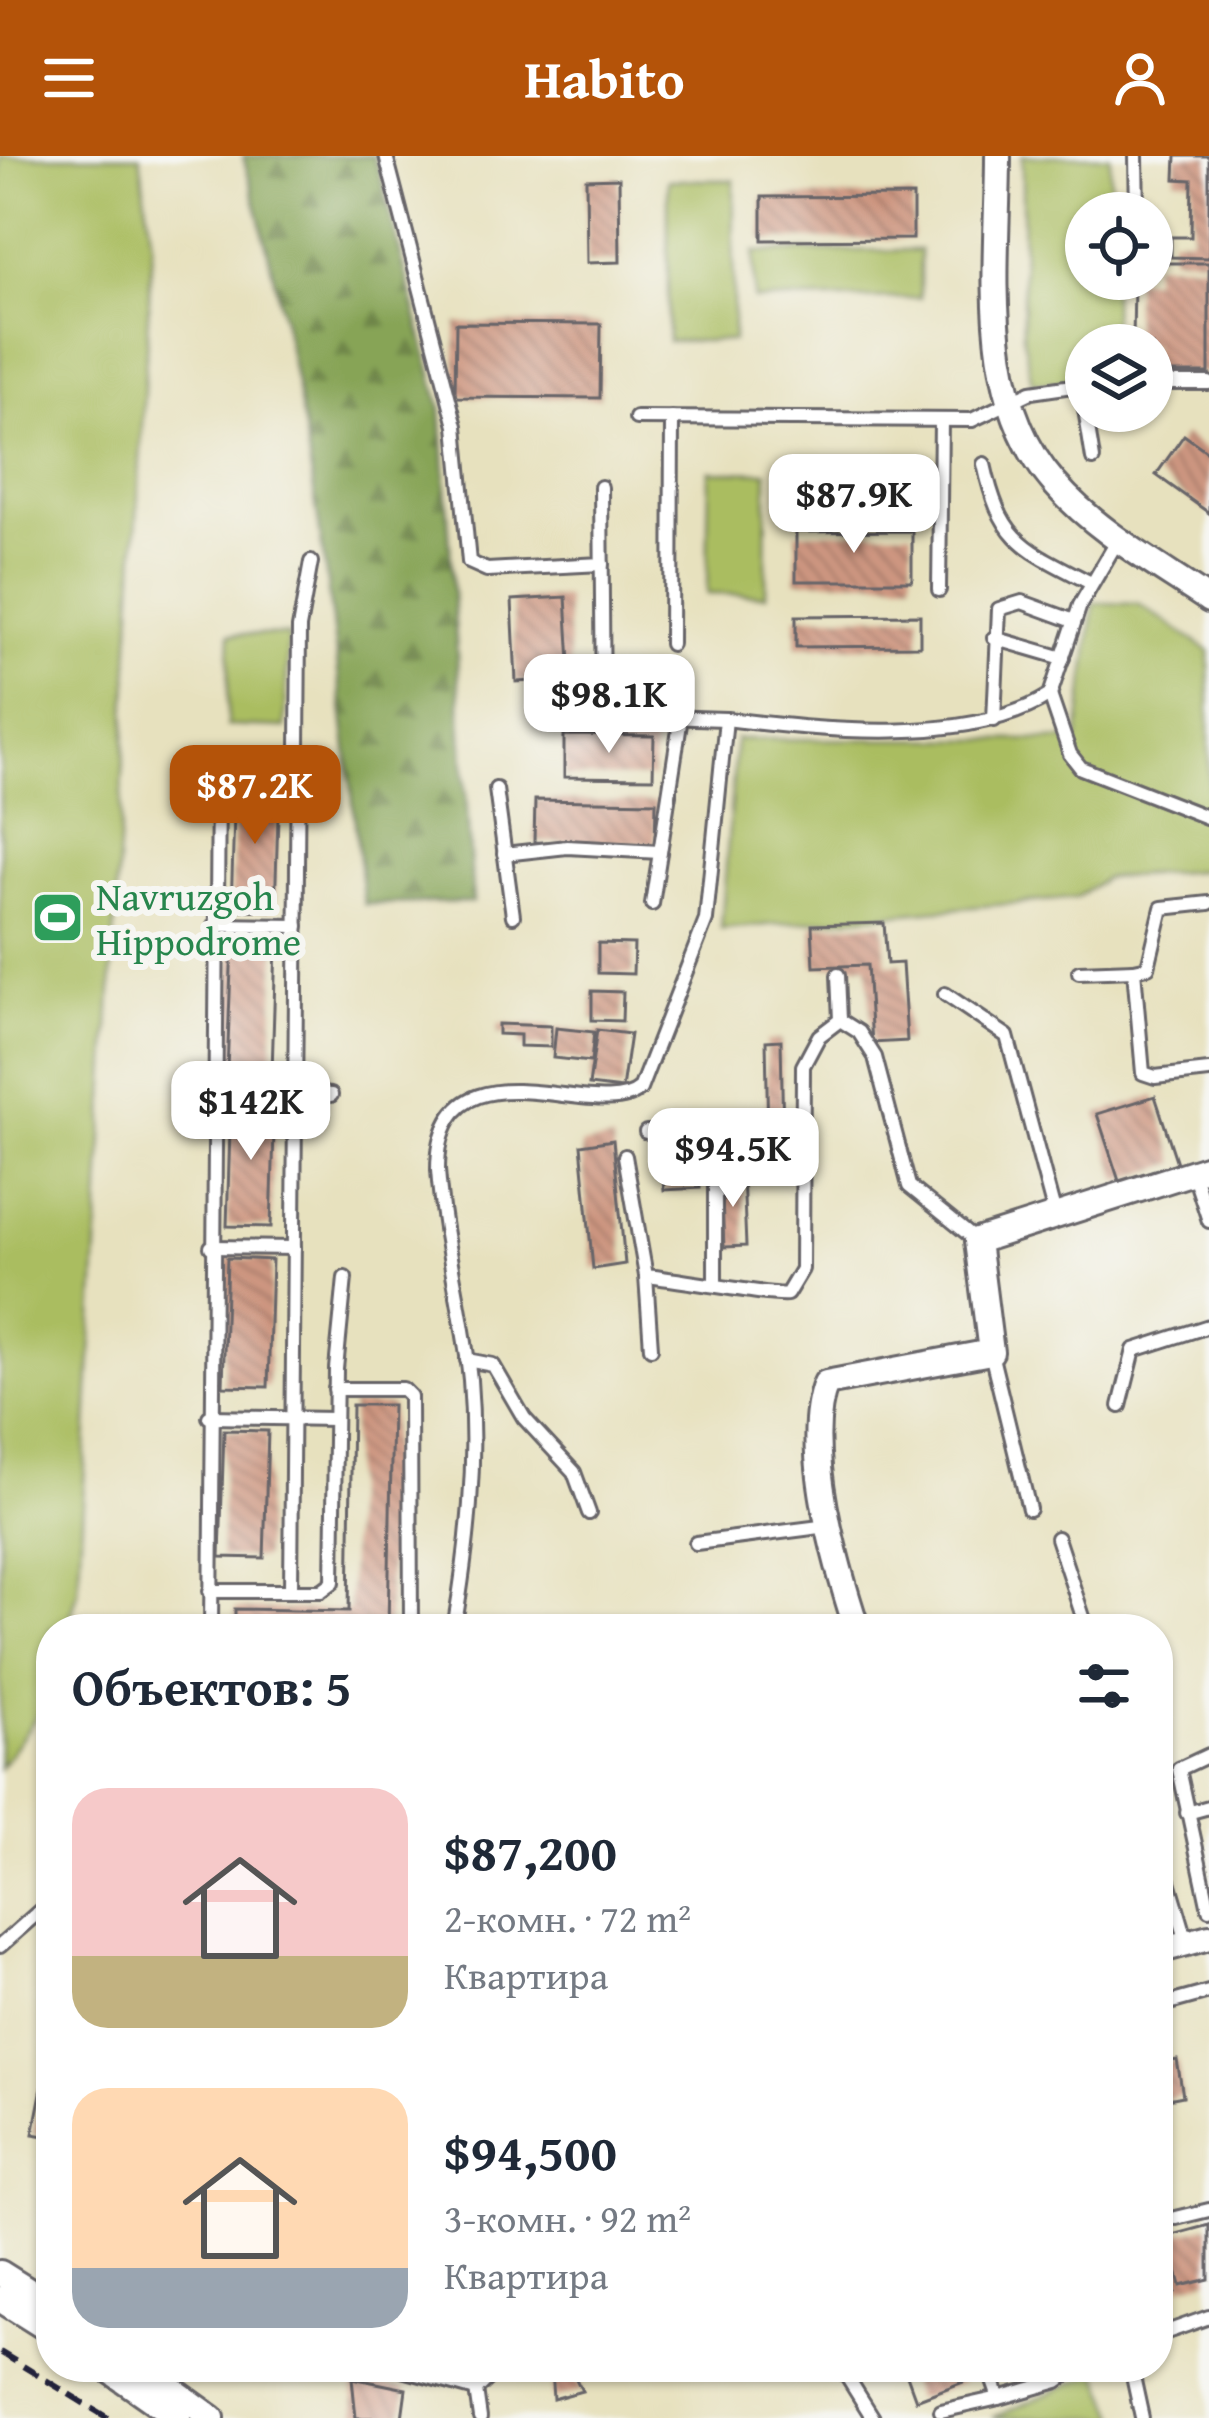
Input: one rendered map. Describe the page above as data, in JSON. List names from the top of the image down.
{
  "places": {
    "sports": ["Navruzgoh Hippodrome"]
  },
  "page": {
    "header": "Habito",
    "price": [
      "$87.9K",
      "$98.1K",
      "$87.2K",
      "$142K",
      "$94.5K"
    ],
    "heading": "Объектов: 5",
    "list": [
      {
        "name": "$87,200",
        "note": "2-комн. · 72 m² · Квартира"
      },
      {
        "name": "$94,500",
        "note": "3-комн. · 92 m² · Квартира"
      }
    ]
  }
}
